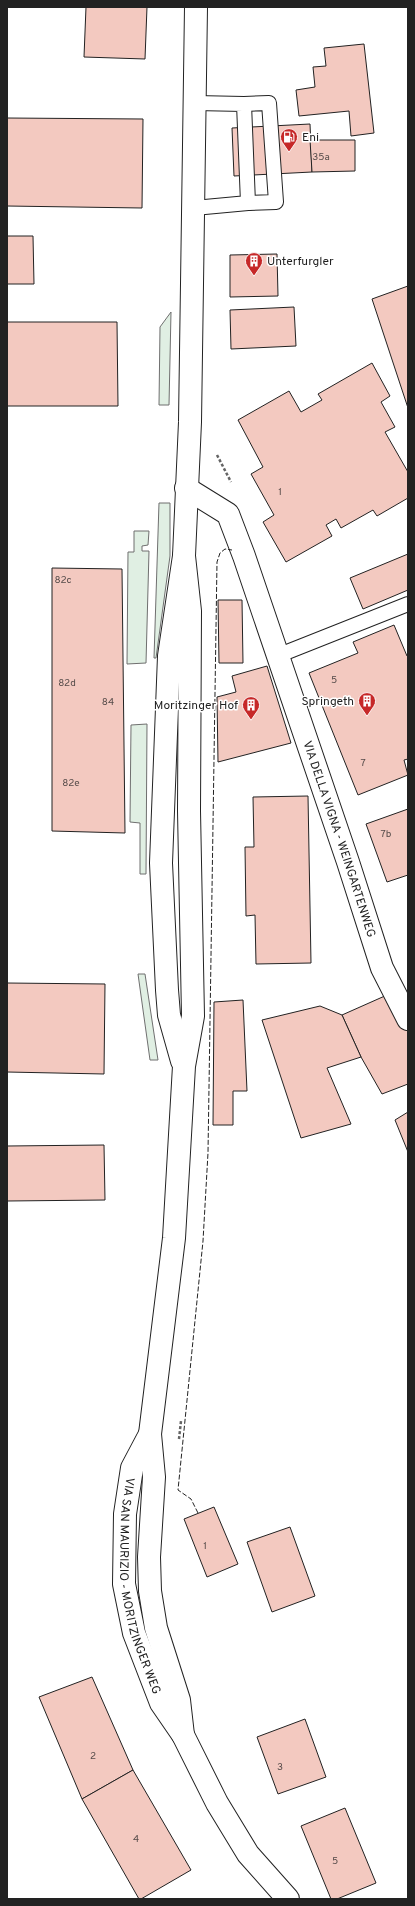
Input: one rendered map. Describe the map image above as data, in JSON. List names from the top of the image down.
{
  "streets": {
    "main road": ["VIA DELLA VIGNA - WEINGARTENWEG", "VIA SAN MAURIZIO - MORITZINGER WEG"]
  },
  "places": {
    "fuel station": ["Eni"],
    "building": ["Unterfurgler", "Springeth", "Moritzinger Hof"]
  },
  "house_numbers": [
    "35a",
    "1",
    "82c",
    "5",
    "82d",
    "84",
    "7",
    "82e",
    "7b",
    "1",
    "2",
    "3",
    "4",
    "5"
  ]
}
